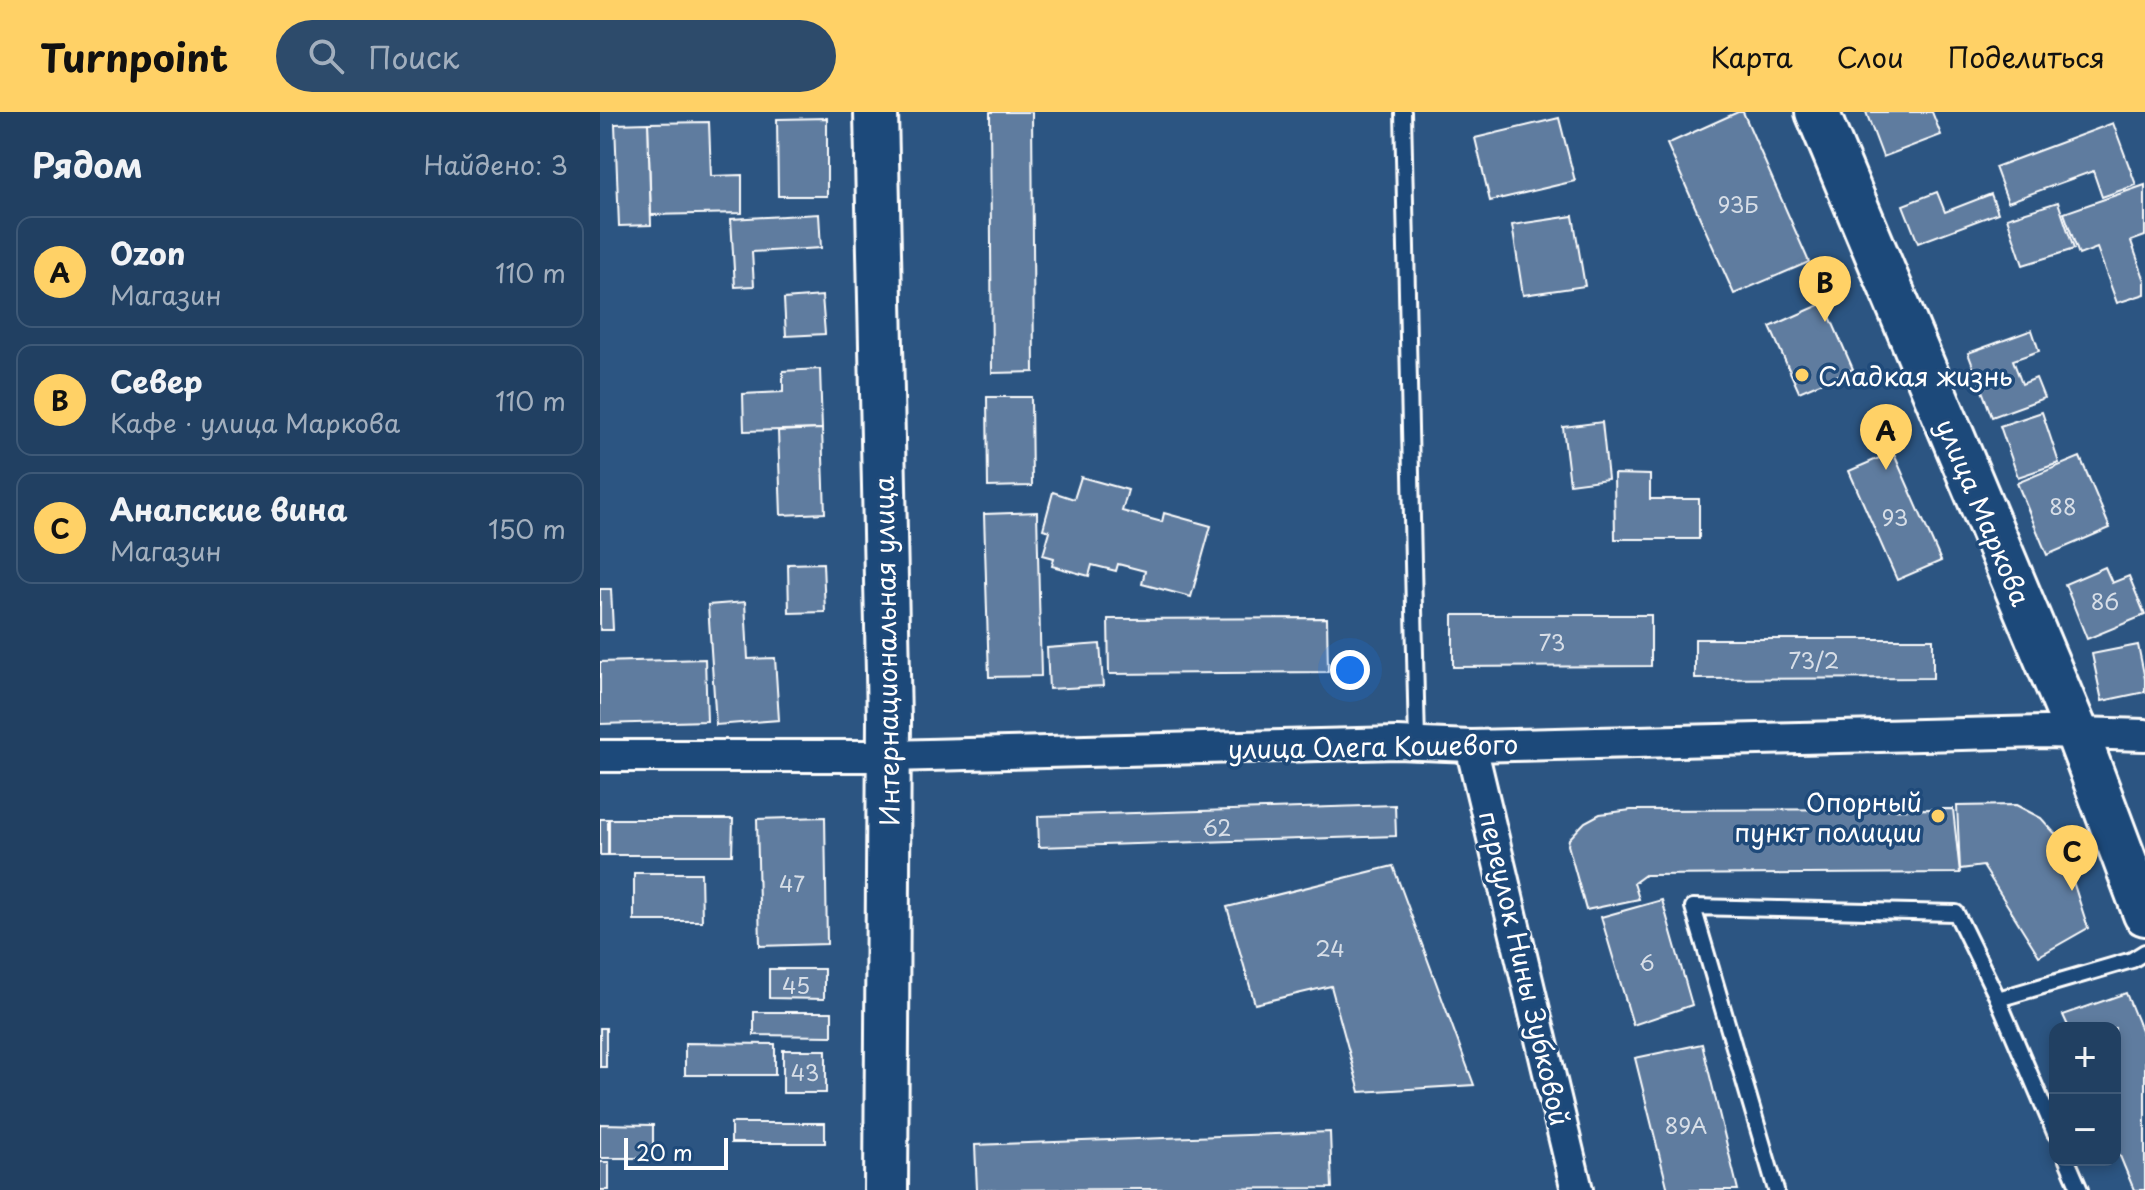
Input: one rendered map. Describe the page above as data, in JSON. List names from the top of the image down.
{
  "streets": {
    "main road": ["улица Маркова", "Интернациональная улица"],
    "street": ["улица Олега Кошевого", "переулок Нины Зубковой"]
  },
  "crossings": [
    ["улица Маркова", "улица Олега Кошевого"],
    ["Интернациональная улица", "улица Олега Кошевого"],
    ["улица Олега Кошевого", "переулок Нины Зубковой"]
  ],
  "places": ["Сладкая жизнь", "Опорный пункт полиции"],
  "house_numbers": [
    "93Б",
    "88",
    "93",
    "86",
    "73",
    "73/2",
    "62",
    "47",
    "24",
    "6",
    "45",
    "43",
    "89А"
  ],
  "scale_bar": "20 m",
  "page": {
    "header": "Turnpoint",
    "search": "Поиск",
    "nav": ["Карта", "Слои", "Поделиться"],
    "heading": ["Рядом", "Найдено: 3"],
    "list": [
      {
        "mark": "A",
        "name": "Ozon",
        "note": "Магазин",
        "value": "110 m"
      },
      {
        "mark": "B",
        "name": "Север",
        "note": "Кафе · улица Маркова",
        "value": "110 m"
      },
      {
        "mark": "C",
        "name": "Анапские вина",
        "note": "Магазин",
        "value": "150 m"
      }
    ],
    "pins": ["B", "A", "C"],
    "map_buttons": ["+", "−"],
    "scale": "20 m"
  }
}
